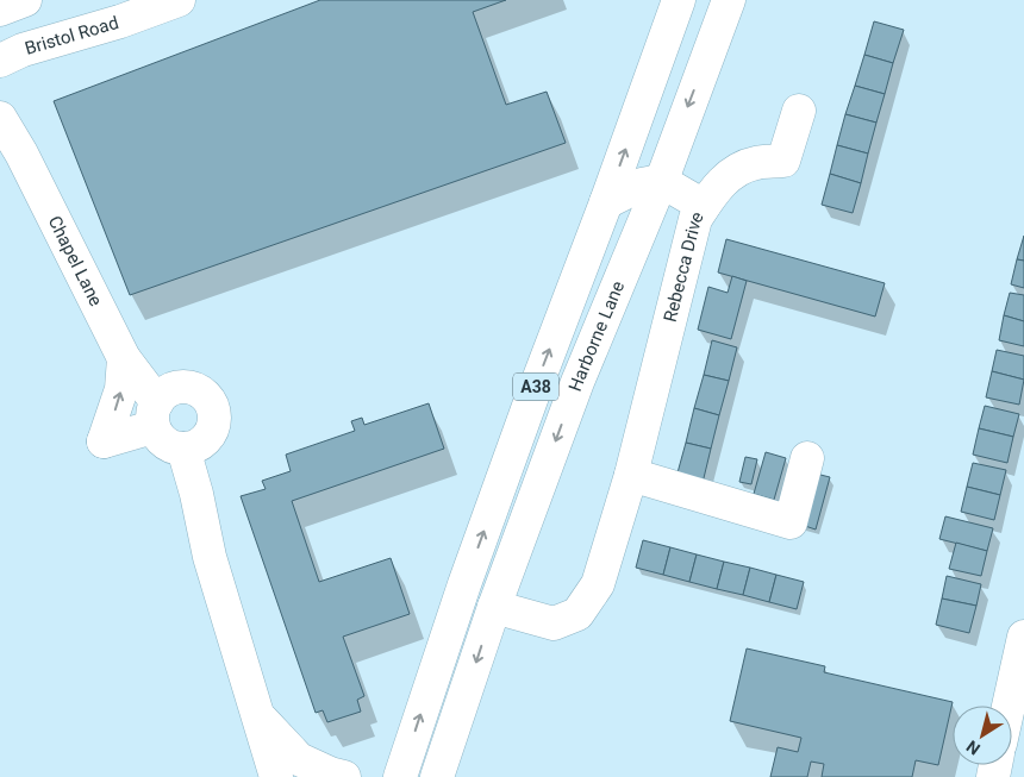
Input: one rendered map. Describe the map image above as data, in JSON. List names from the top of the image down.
{
  "streets": {
    "main road": [
      "Bristol Road",
      "Chapel Lane",
      "Rebecca Drive",
      "Harborne Lane",
      "A38"
    ]
  },
  "crossings": [
    ["Rebecca Drive", "Harborne Lane"]
  ],
  "north": "bottom left"
}
